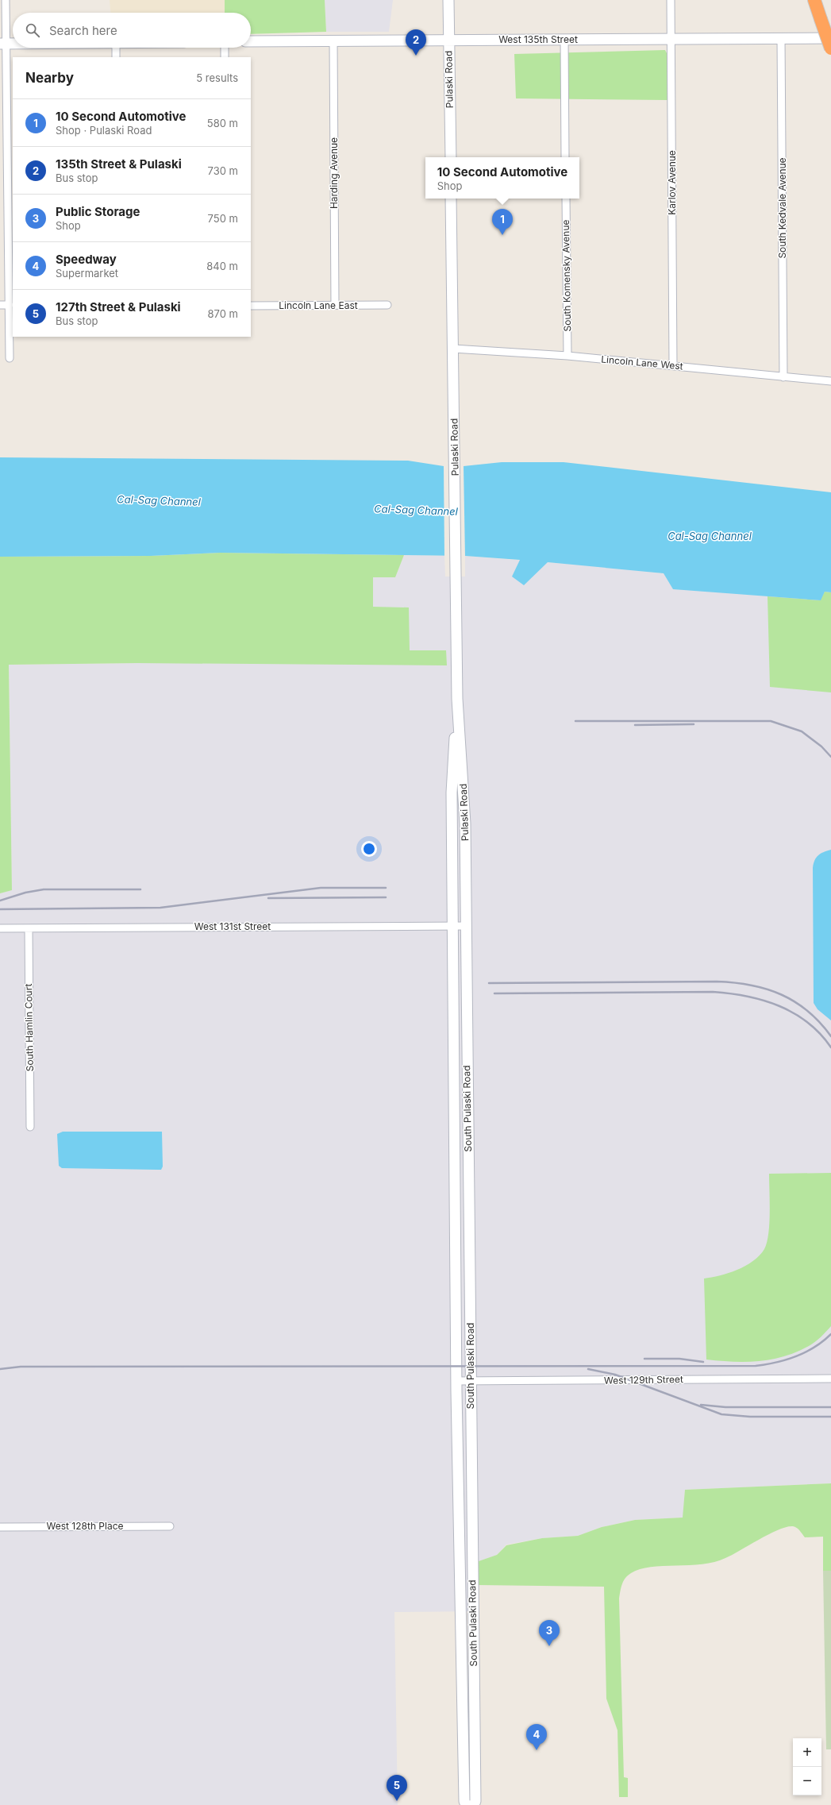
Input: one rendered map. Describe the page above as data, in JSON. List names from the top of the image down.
{
  "streets": {
    "main road": ["West 135th Street", "Pulaski Road", "South Pulaski Road"],
    "street": [
      "Harding Avenue",
      "Karlov Avenue",
      "South Kedvale Avenue",
      "South Komensky Avenue",
      "Lincoln Lane East",
      "Lincoln Lane West",
      "West 131st Street",
      "South Hamlin Court",
      "West 129th Street",
      "West 128th Place"
    ]
  },
  "crossings": [
    ["West 135th Street", "Pulaski Road"],
    ["West 135th Street", "Harding Avenue"],
    ["West 135th Street", "Karlov Avenue"],
    ["West 135th Street", "South Kedvale Avenue"],
    ["Pulaski Road", "Lincoln Lane West"],
    ["Pulaski Road", "West 131st Street"],
    ["Pulaski Road", "South Pulaski Road"],
    ["Harding Avenue", "Lincoln Lane East"],
    ["Karlov Avenue", "Lincoln Lane West"],
    ["South Kedvale Avenue", "Lincoln Lane West"],
    ["South Komensky Avenue", "Lincoln Lane West"],
    ["West 131st Street", "South Hamlin Court"],
    ["West 131st Street", "South Pulaski Road"],
    ["South Pulaski Road", "West 129th Street"]
  ],
  "water": ["Cal-Sag Channel"],
  "page": {
    "search": "Search here",
    "pins": [
      "2",
      "1",
      "3",
      "4",
      "5"
    ],
    "heading": ["Nearby", "5 results"],
    "list": [
      {
        "mark": "1",
        "name": "10 Second Automotive",
        "note": "Shop · Pulaski Road",
        "value": "580 m"
      },
      {
        "mark": "2",
        "name": "135th Street & Pulaski",
        "note": "Bus stop",
        "value": "730 m"
      },
      {
        "mark": "3",
        "name": "Public Storage",
        "note": "Shop",
        "value": "750 m"
      },
      {
        "mark": "4",
        "name": "Speedway",
        "note": "Supermarket",
        "value": "840 m"
      },
      {
        "mark": "5",
        "name": "127th Street & Pulaski",
        "note": "Bus stop",
        "value": "870 m"
      }
    ],
    "popup": ["10 Second Automotive", "Shop"],
    "map_buttons": ["+", "−"]
  }
}
